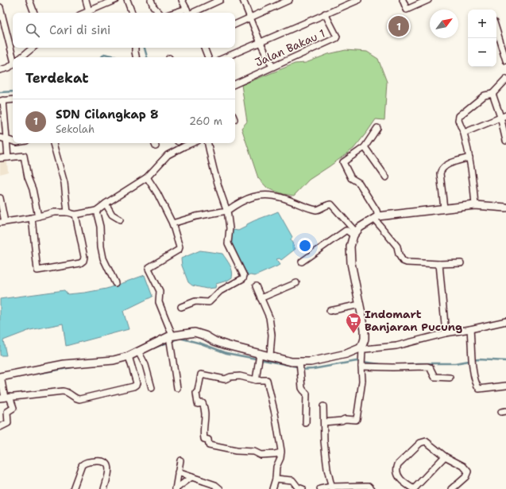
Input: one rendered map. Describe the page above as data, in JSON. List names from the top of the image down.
{
  "streets": {
    "street": ["Jalan Bakau 1"]
  },
  "places": {
    "supermarket": ["Indomart Banjaran Pucung"]
  },
  "north": "top right",
  "page": {
    "map_buttons": ["+", "−"],
    "search": "Cari di sini",
    "pins": "1",
    "heading": "Terdekat",
    "list": [
      {
        "mark": "1",
        "name": "SDN Cilangkap 8",
        "note": "Sekolah",
        "value": "260 m"
      }
    ]
  }
}
